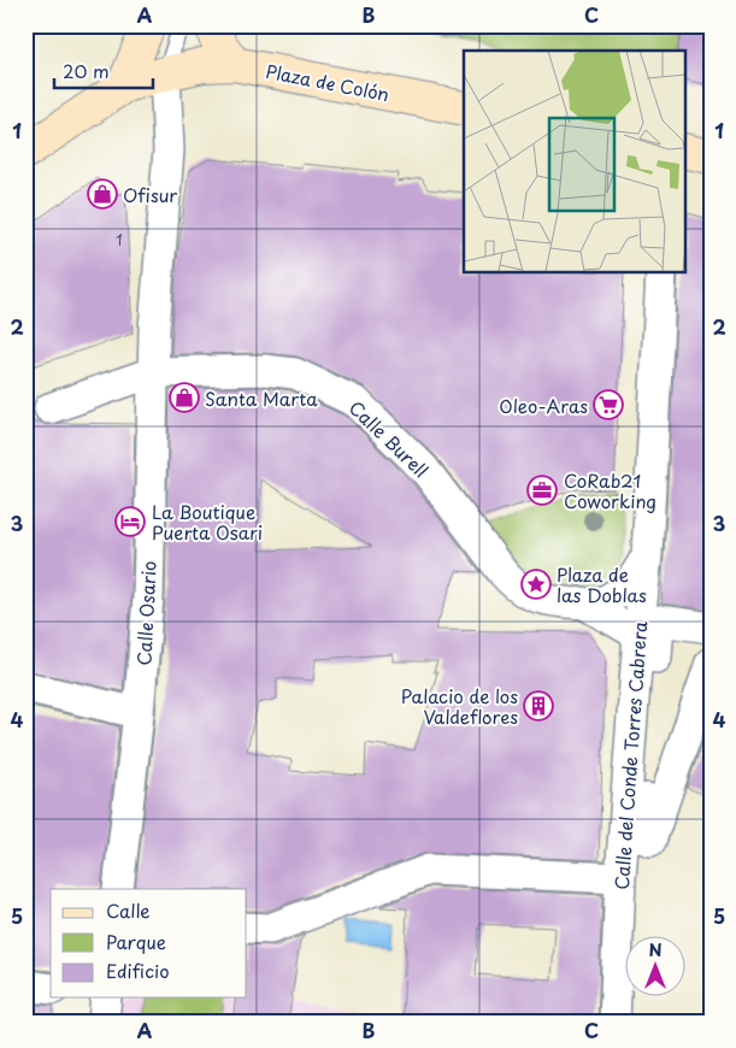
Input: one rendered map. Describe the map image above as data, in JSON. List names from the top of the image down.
{
  "streets": {
    "main road": ["Plaza de Colón"],
    "street": ["Calle Burell", "Calle Osario", "Calle del Conde Torres Cabrera"]
  },
  "crossings": [
    ["Plaza de Colón", "Calle Osario"],
    ["Calle Burell", "Calle Osario"]
  ],
  "places": {
    "shop": ["Ofisur", "Santa Marta"],
    "supermarket": ["Oleo-Aras"],
    "office": ["CoRab21 Coworking"],
    "hotel": ["La Boutique Puerta Osari"],
    "place": ["Plaza de las Doblas"],
    "building": ["Palacio de los Valdeflores"]
  },
  "house_numbers": ["1"],
  "legend": ["Calle", "Parque", "Edificio"],
  "scale_bar": "20 m",
  "north": "top",
  "grid": {
    "columns": ["A", "B", "C"],
    "rows": [
      "1",
      "2",
      "3",
      "4",
      "5"
    ]
  }
}
